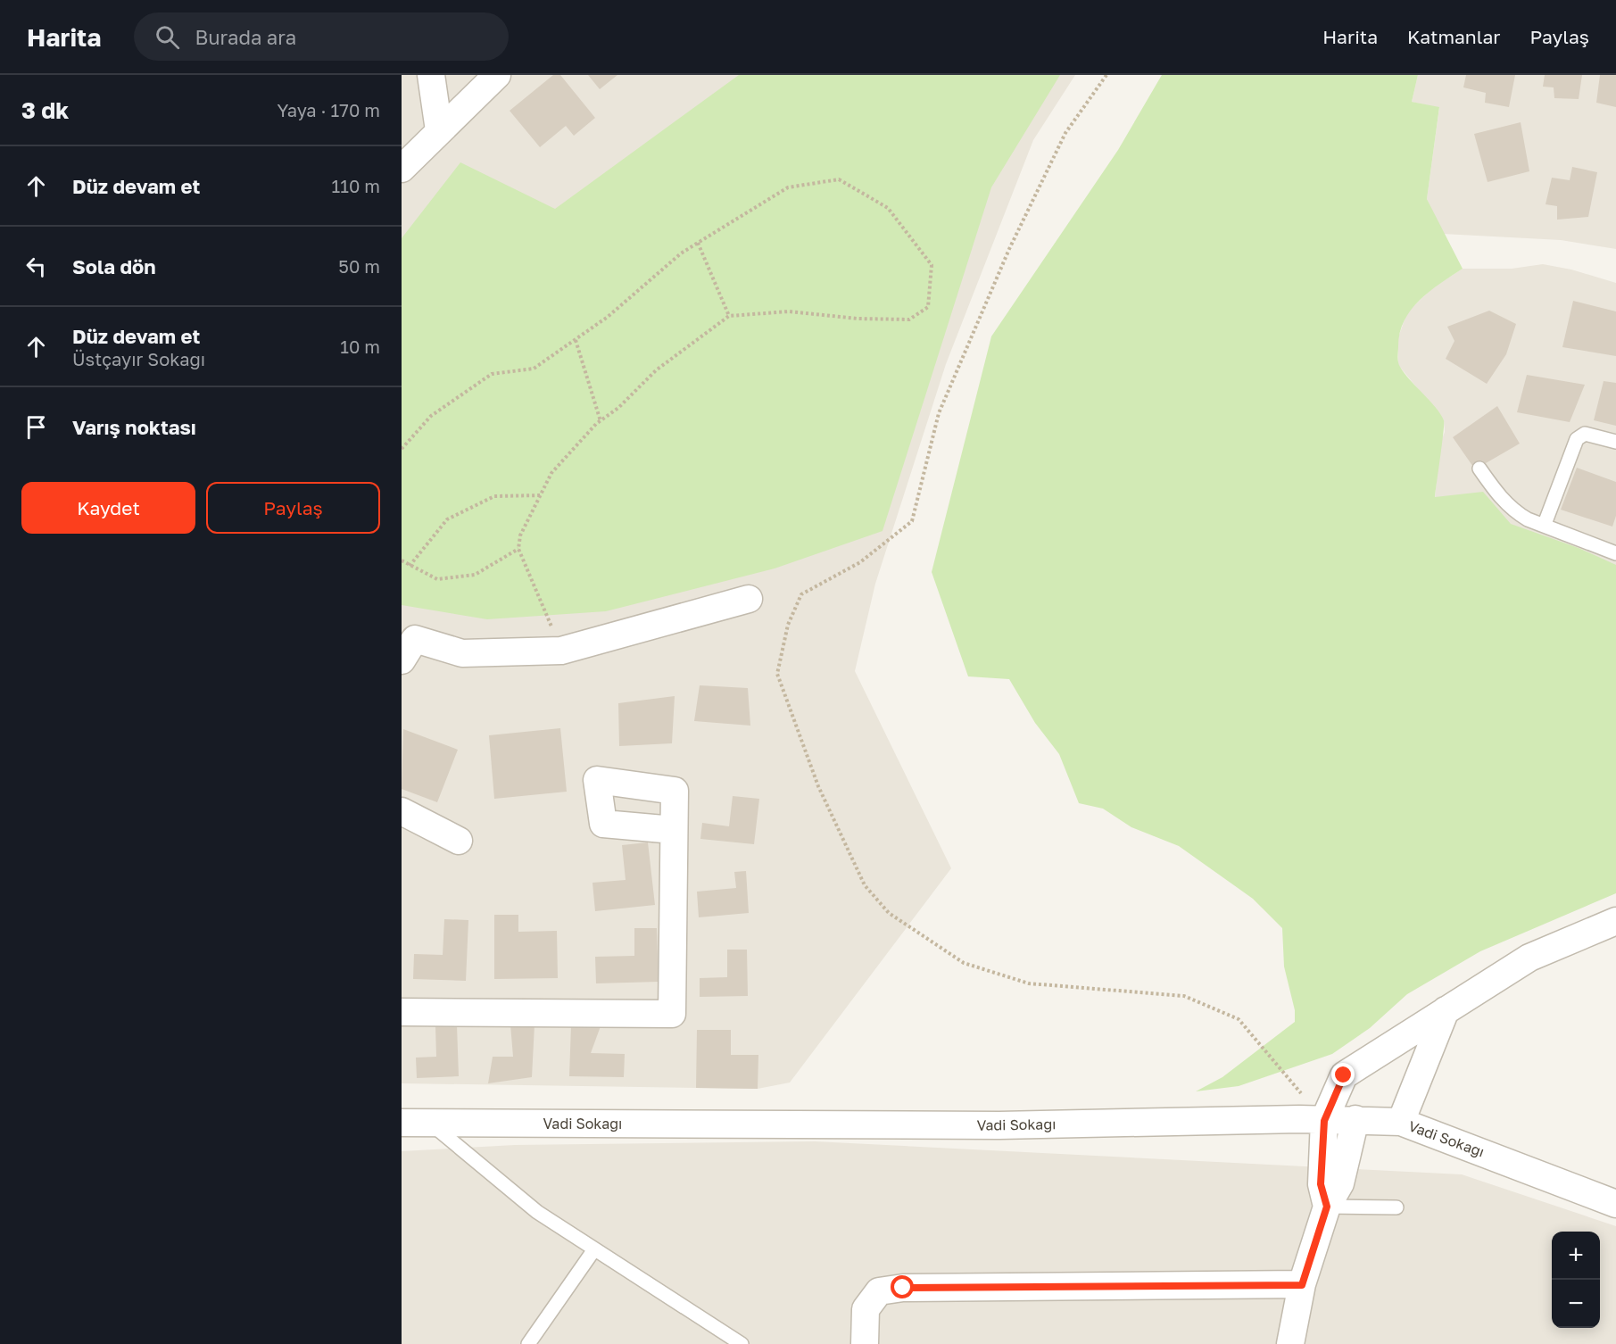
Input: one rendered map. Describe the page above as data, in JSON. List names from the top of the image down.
{
  "streets": {
    "street": ["Vadi Sokağı"]
  },
  "page": {
    "header": "Harita",
    "search": "Burada ara",
    "nav": ["Harita", "Katmanlar", "Paylaş"],
    "heading": ["3 dk", "Yaya · 170 m"],
    "list": [
      ["Düz devam et", "110 m"],
      ["Sola dön", "50 m"],
      ["Düz devam et", "Üstçayır Sokağı", "10 m"],
      "Varış noktası"
    ],
    "buttons": ["Kaydet", "Paylaş"],
    "map_buttons": ["+", "−"]
  }
}
